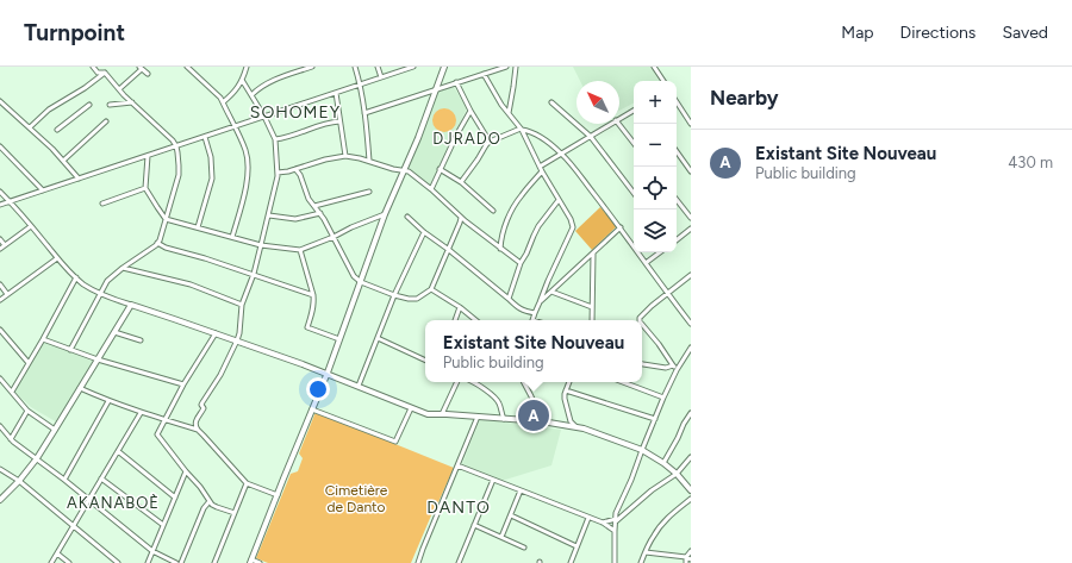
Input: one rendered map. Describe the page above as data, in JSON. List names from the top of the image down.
{
  "districts": [
    "SOHOMEY",
    "DJRADO",
    "AKANABOÈ",
    "DANTO"
  ],
  "parks": ["Cimetière de Danto"],
  "north": "top left",
  "page": {
    "header": "Turnpoint",
    "nav": ["Map", "Directions", "Saved"],
    "heading": "Nearby",
    "map_buttons": ["+", "−"],
    "list": [
      {
        "mark": "A",
        "name": "Existant Site Nouveau",
        "note": "Public building",
        "value": "430 m"
      }
    ],
    "popup": ["Existant Site Nouveau", "Public building"],
    "pins": "A"
  }
}
